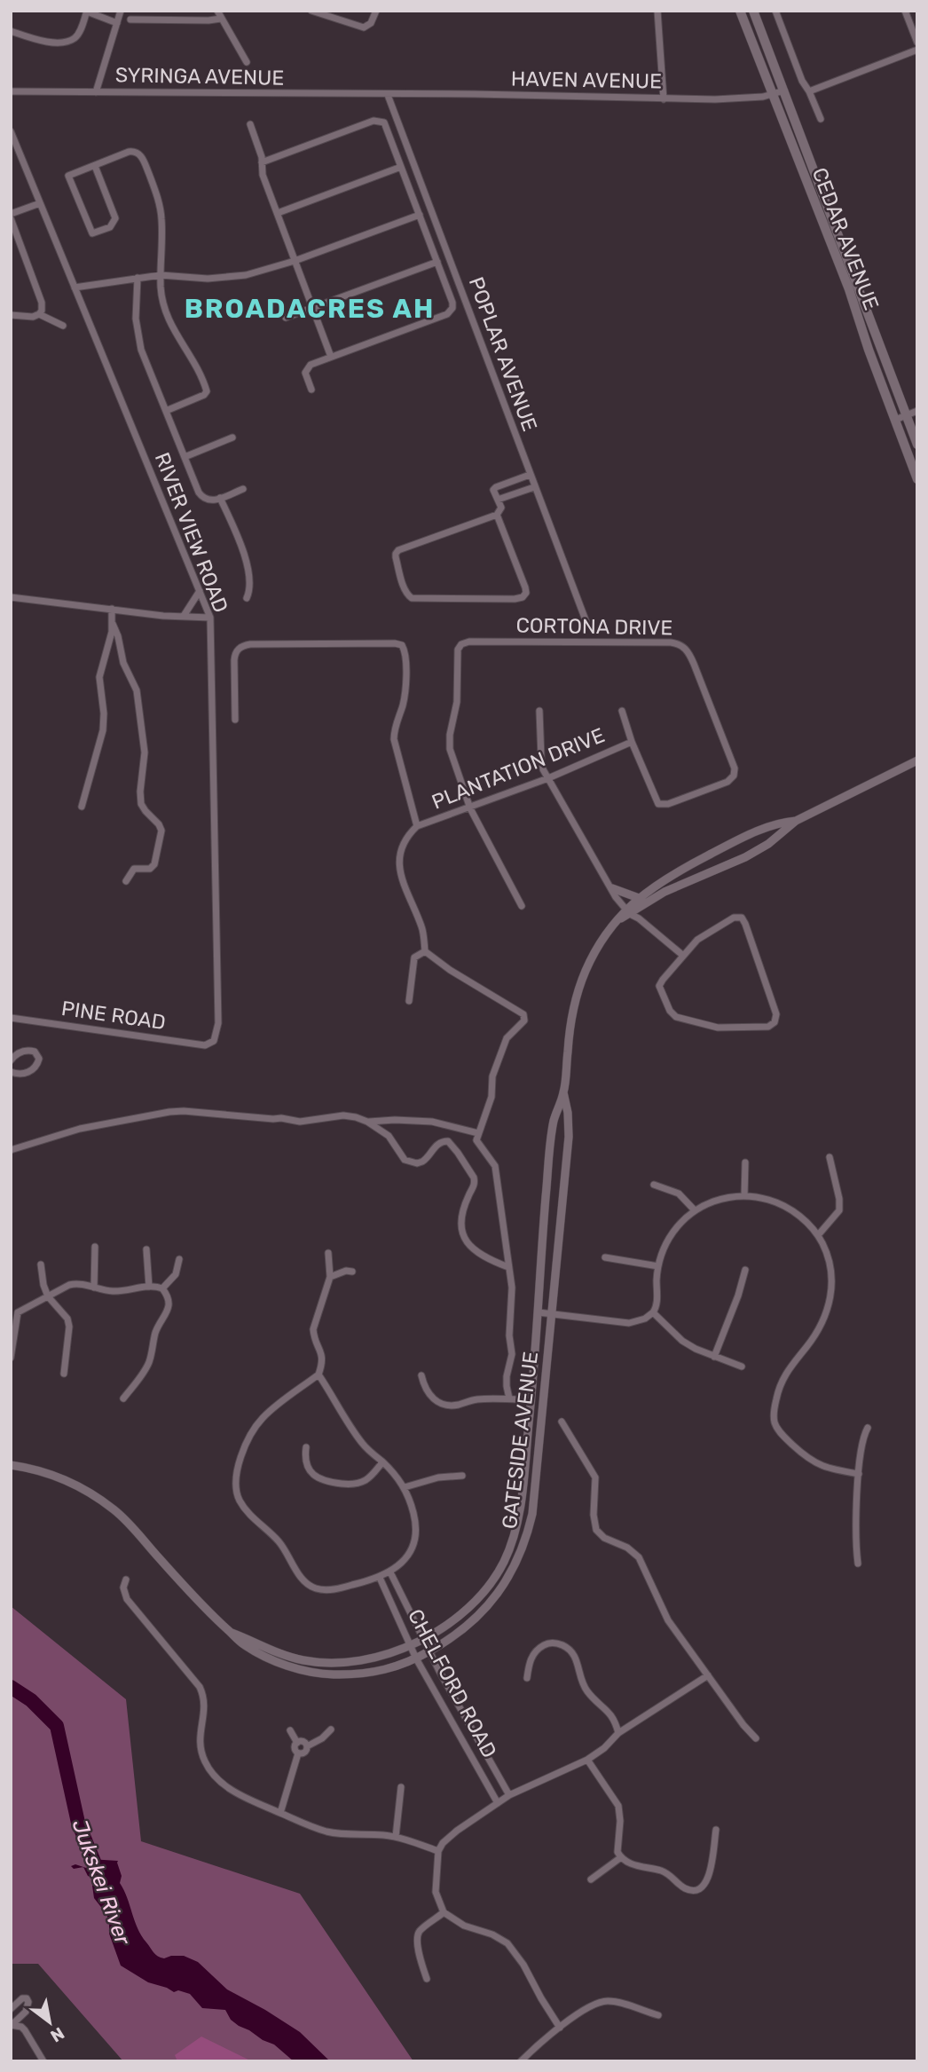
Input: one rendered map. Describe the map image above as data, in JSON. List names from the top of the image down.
{
  "streets": {
    "main road": ["CEDAR AVENUE"],
    "street": [
      "SYRINGA AVENUE",
      "HAVEN AVENUE",
      "POPLAR AVENUE",
      "RIVER VIEW ROAD",
      "CORTONA DRIVE",
      "PLANTATION DRIVE",
      "PINE ROAD",
      "GATESIDE AVENUE",
      "CHELFORD ROAD"
    ]
  },
  "crossings": [
    ["SYRINGA AVENUE", "HAVEN AVENUE"],
    ["SYRINGA AVENUE", "POPLAR AVENUE"],
    ["HAVEN AVENUE", "CEDAR AVENUE"],
    ["HAVEN AVENUE", "POPLAR AVENUE"],
    ["RIVER VIEW ROAD", "PINE ROAD"],
    ["CORTONA DRIVE", "PLANTATION DRIVE"],
    ["GATESIDE AVENUE", "CHELFORD ROAD"]
  ],
  "districts": ["BROADACRES AH"],
  "water": ["Jukskei River"],
  "north": "bottom right"
}
